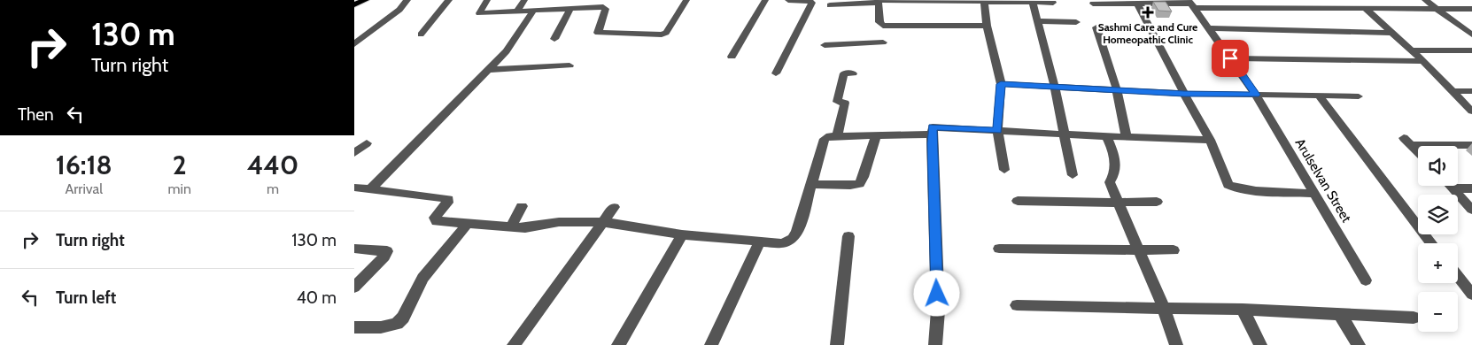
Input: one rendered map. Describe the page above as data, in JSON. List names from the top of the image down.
{
  "streets": {
    "street": ["Arulselvan Street"]
  },
  "places": {
    "health": ["Sashmi Care and Cure Homeopathic Clinic"]
  },
  "page": {
    "turn": ["130 m", "Turn right"],
    "then": "Then",
    "eta": [
      "16:18",
      "Arrival",
      "2",
      "min",
      "440",
      "m"
    ],
    "map_buttons": ["+", "−"],
    "list": [
      {
        "name": "Turn right",
        "value": "130 m"
      },
      {
        "name": "Turn left",
        "value": "40 m"
      }
    ]
  }
}
